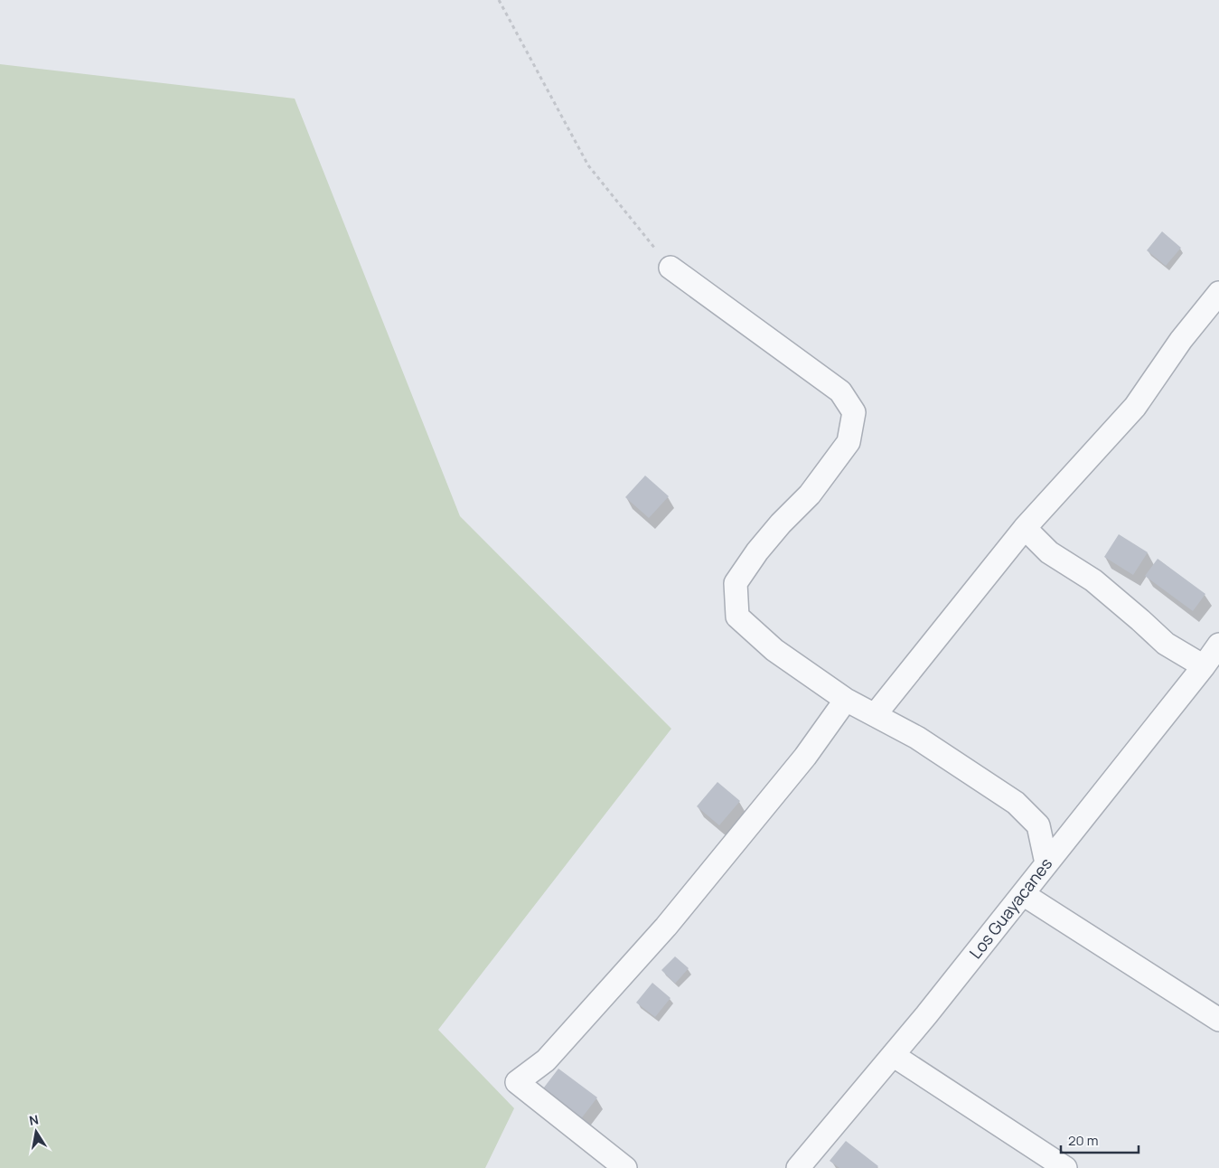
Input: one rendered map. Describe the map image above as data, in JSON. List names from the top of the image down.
{
  "streets": {
    "street": ["Los Guayacanes"]
  },
  "scale_bar": "20 m",
  "north": "top"
}
